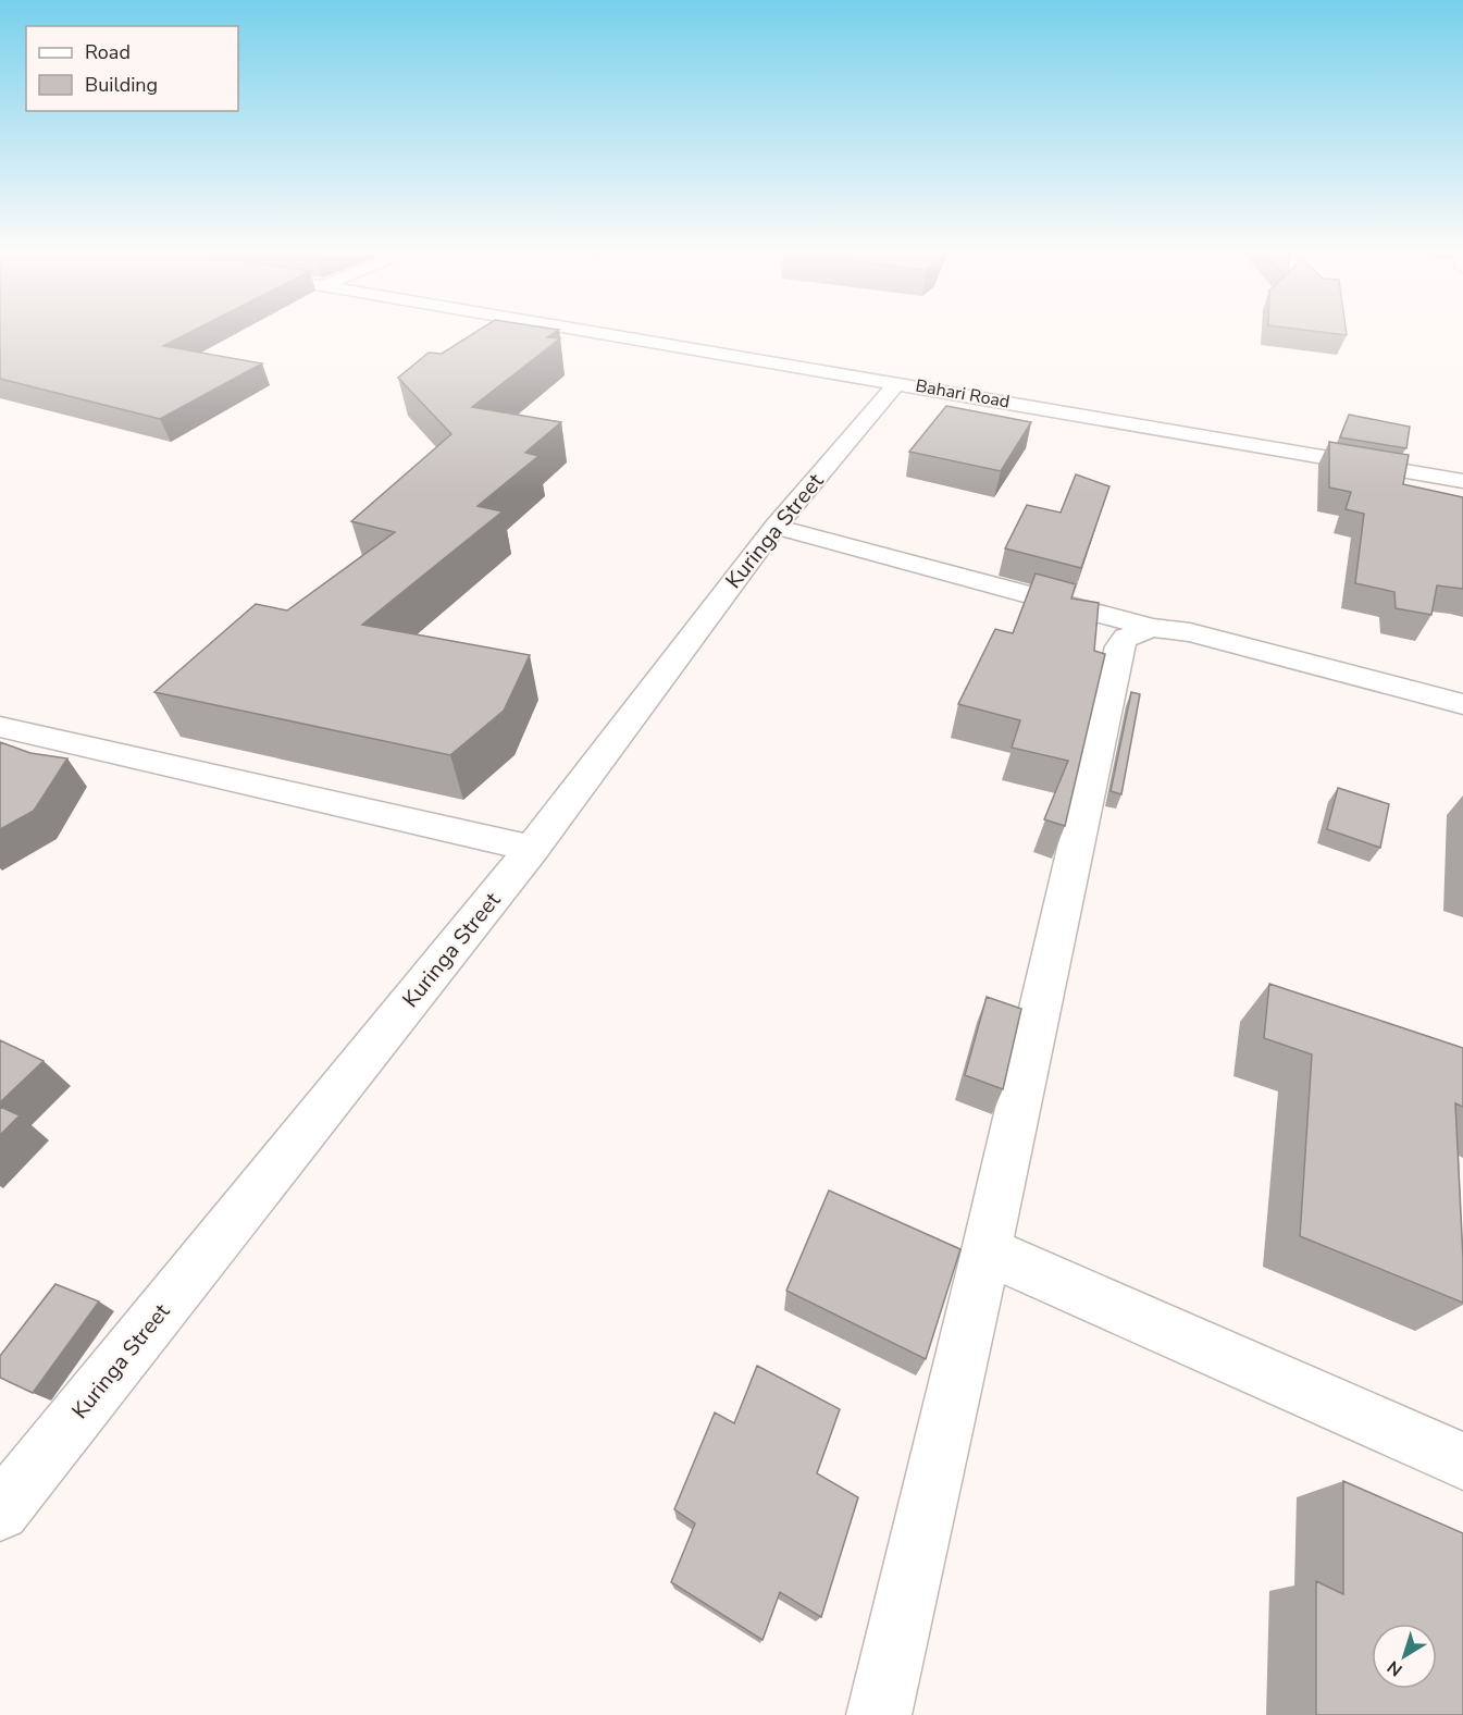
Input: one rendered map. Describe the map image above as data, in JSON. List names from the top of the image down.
{
  "streets": {
    "street": ["Bahari Road", "Kuringa Street"]
  },
  "crossings": [
    ["Bahari Road", "Kuringa Street"]
  ],
  "legend": ["Road", "Building"],
  "north": "bottom left"
}
